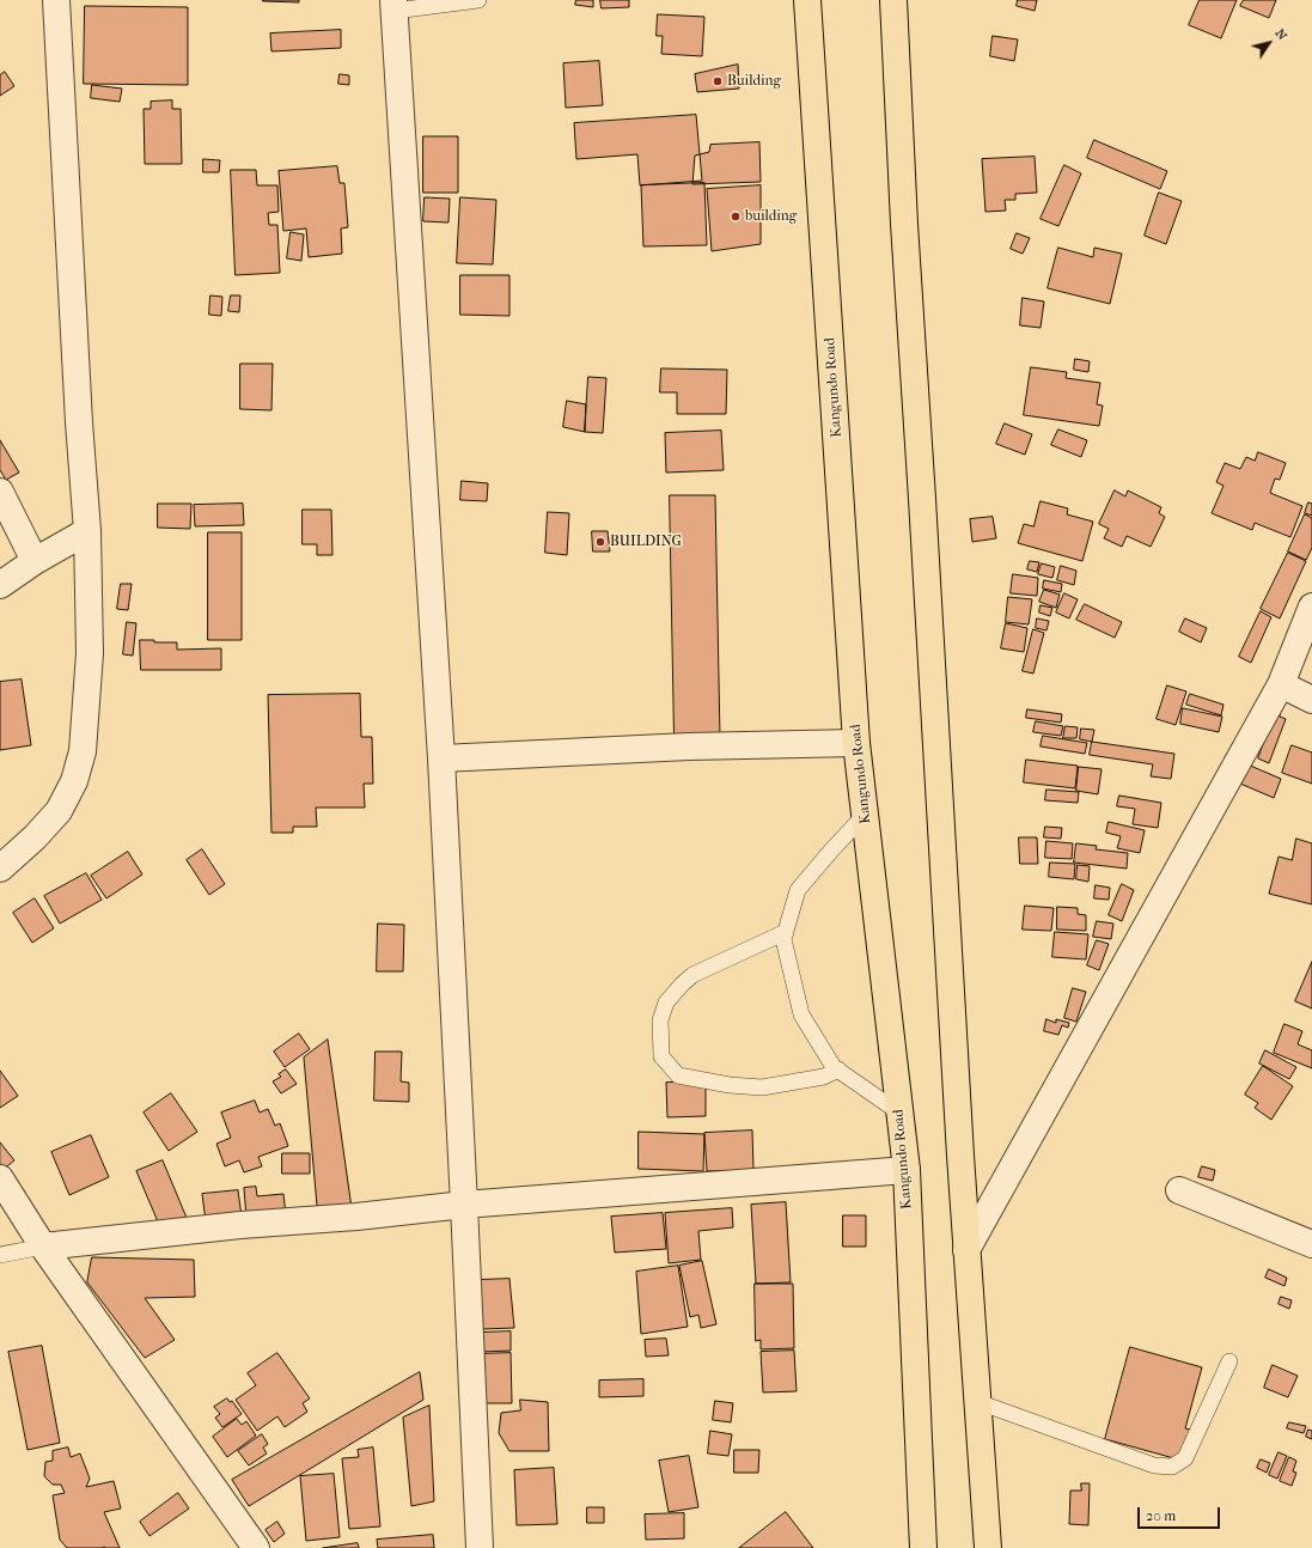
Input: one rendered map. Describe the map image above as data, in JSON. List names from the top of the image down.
{
  "streets": {
    "highway": ["Kangundo Road"]
  },
  "places": ["Building", "building", "BUILDING"],
  "scale_bar": "20 m",
  "north": "top right"
}
